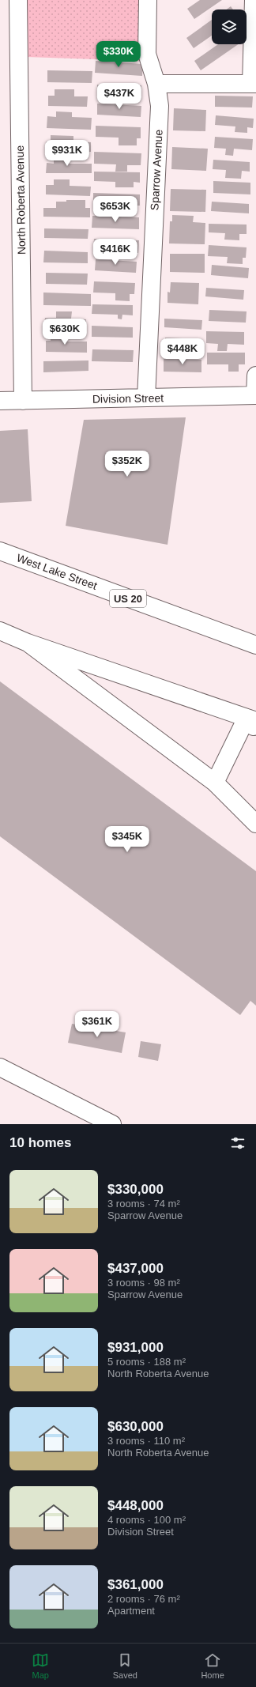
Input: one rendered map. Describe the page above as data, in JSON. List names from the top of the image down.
{
  "streets": {
    "street": [
      "Sparrow Avenue",
      "North Roberta Avenue",
      "Division Street",
      "West Lake Street",
      "US 20"
    ]
  },
  "crossings": [
    ["Sparrow Avenue", "Division Street"],
    ["North Roberta Avenue", "Division Street"]
  ],
  "page": {
    "price": [
      "$330K",
      "$437K",
      "$931K",
      "$653K",
      "$416K",
      "$630K",
      "$448K",
      "$352K",
      "$345K",
      "$361K"
    ],
    "heading": "10 homes",
    "list": [
      {
        "name": "$330,000",
        "note": "3 rooms · 74 m² · Sparrow Avenue"
      },
      {
        "name": "$437,000",
        "note": "3 rooms · 98 m² · Sparrow Avenue"
      },
      {
        "name": "$931,000",
        "note": "5 rooms · 188 m² · North Roberta Avenue"
      },
      {
        "name": "$630,000",
        "note": "3 rooms · 110 m² · North Roberta Avenue"
      },
      {
        "name": "$448,000",
        "note": "4 rooms · 100 m² · Division Street"
      },
      {
        "name": "$361,000",
        "note": "2 rooms · 76 m² · Apartment"
      }
    ],
    "tabs": ["Map", "Saved", "Home"]
  }
}
